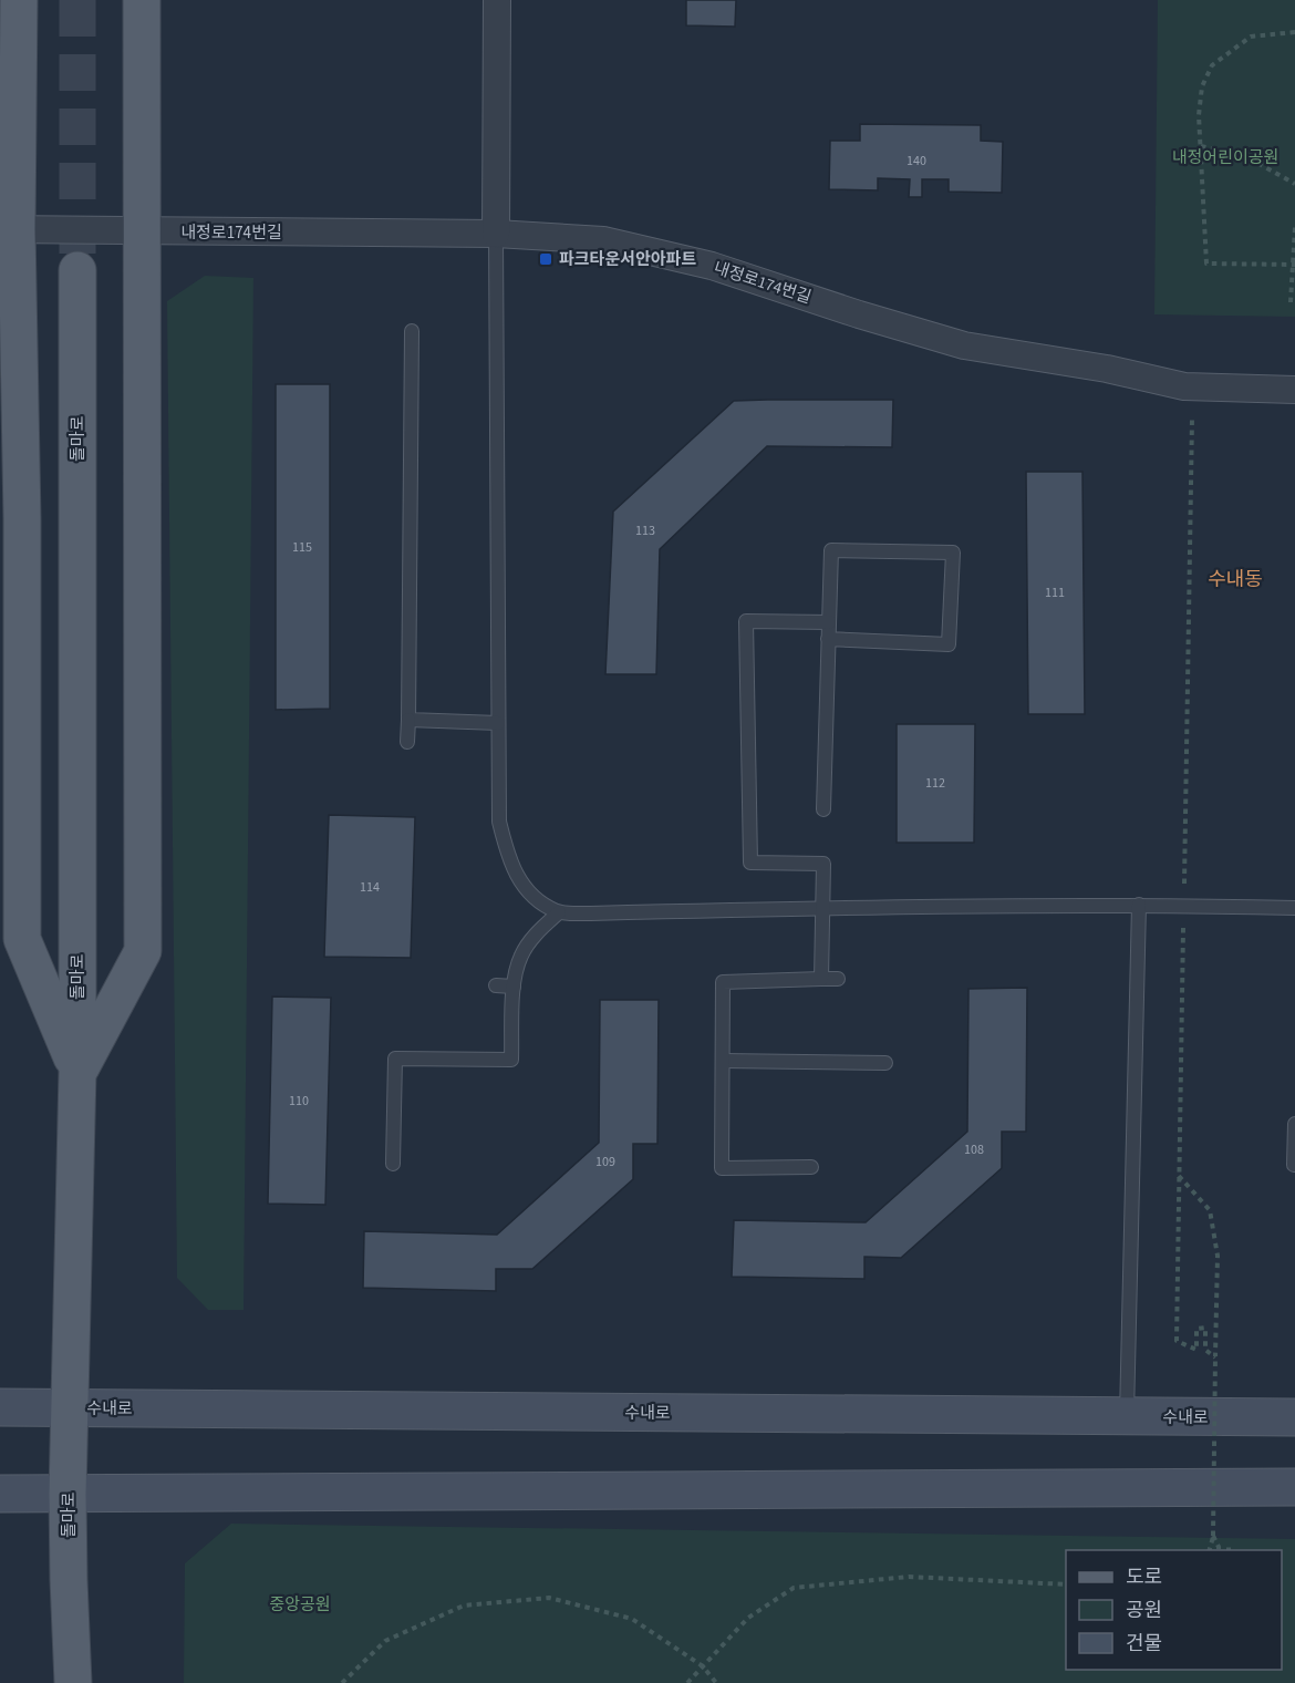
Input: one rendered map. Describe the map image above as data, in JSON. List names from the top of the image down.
{
  "streets": {
    "main road": ["돌마로", "수내로"],
    "street": ["내정로174번길"]
  },
  "crossings": [
    ["돌마로", "수내로"]
  ],
  "districts": ["수내동"],
  "parks": ["내정어린이공원", "중앙공원"],
  "places": {
    "transit": ["파크타운서안아파트"]
  },
  "house_numbers": [
    "140",
    "113",
    "115",
    "111",
    "112",
    "114",
    "110",
    "108",
    "109"
  ],
  "legend": ["도로", "공원", "건물"]
}
